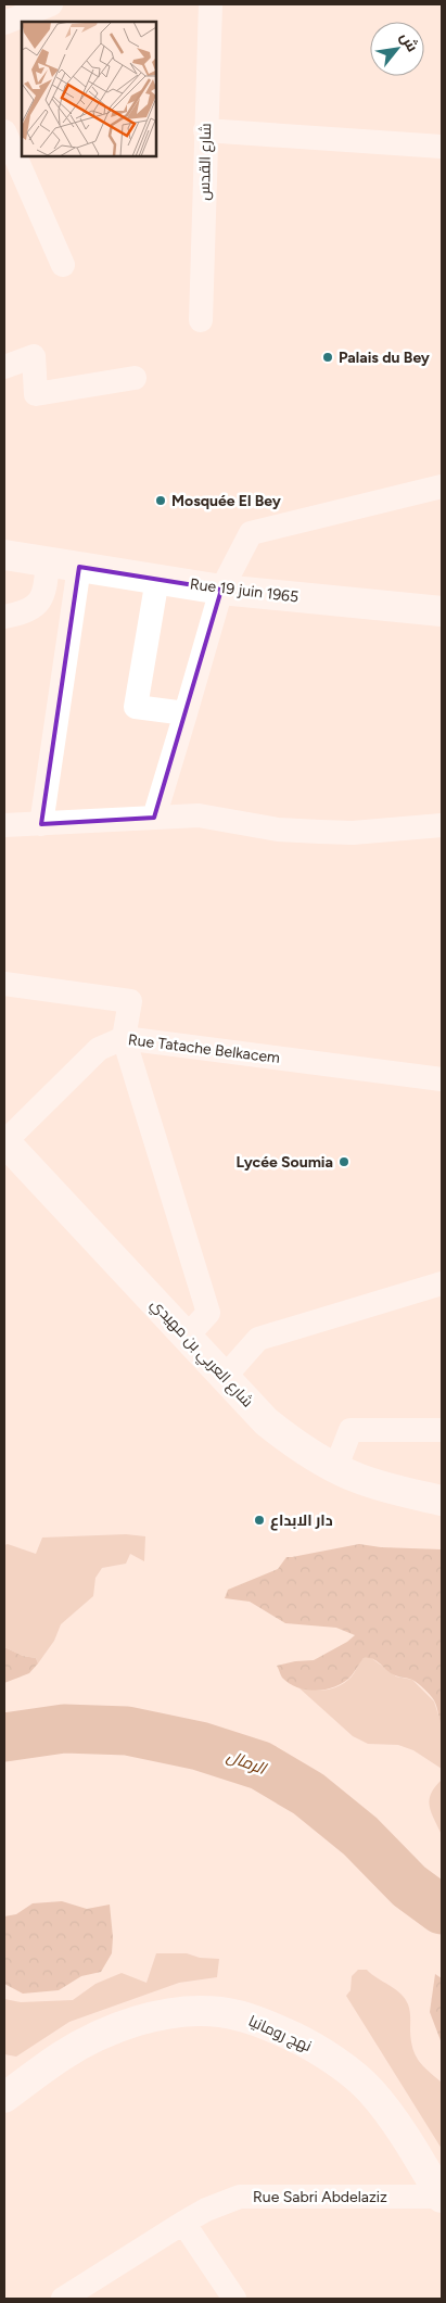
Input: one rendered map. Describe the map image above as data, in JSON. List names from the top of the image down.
{
  "streets": {
    "street": [
      "شارع القدس",
      "Rue 19 juin 1965",
      "Rue Tatache Belkacem",
      "شارع العربي بن مهيدي",
      "نهج رومانيا",
      "Rue Sabri Abdelaziz"
    ]
  },
  "crossings": [
    ["Rue Tatache Belkacem", "شارع العربي بن مهيدي"],
    ["نهج رومانيا", "Rue Sabri Abdelaziz"]
  ],
  "water": ["الرمال"],
  "places": [
    "Palais du Bey",
    "Mosquée El Bey",
    "Lycée Soumia",
    "دار الابداع"
  ],
  "north": "top right"
}
